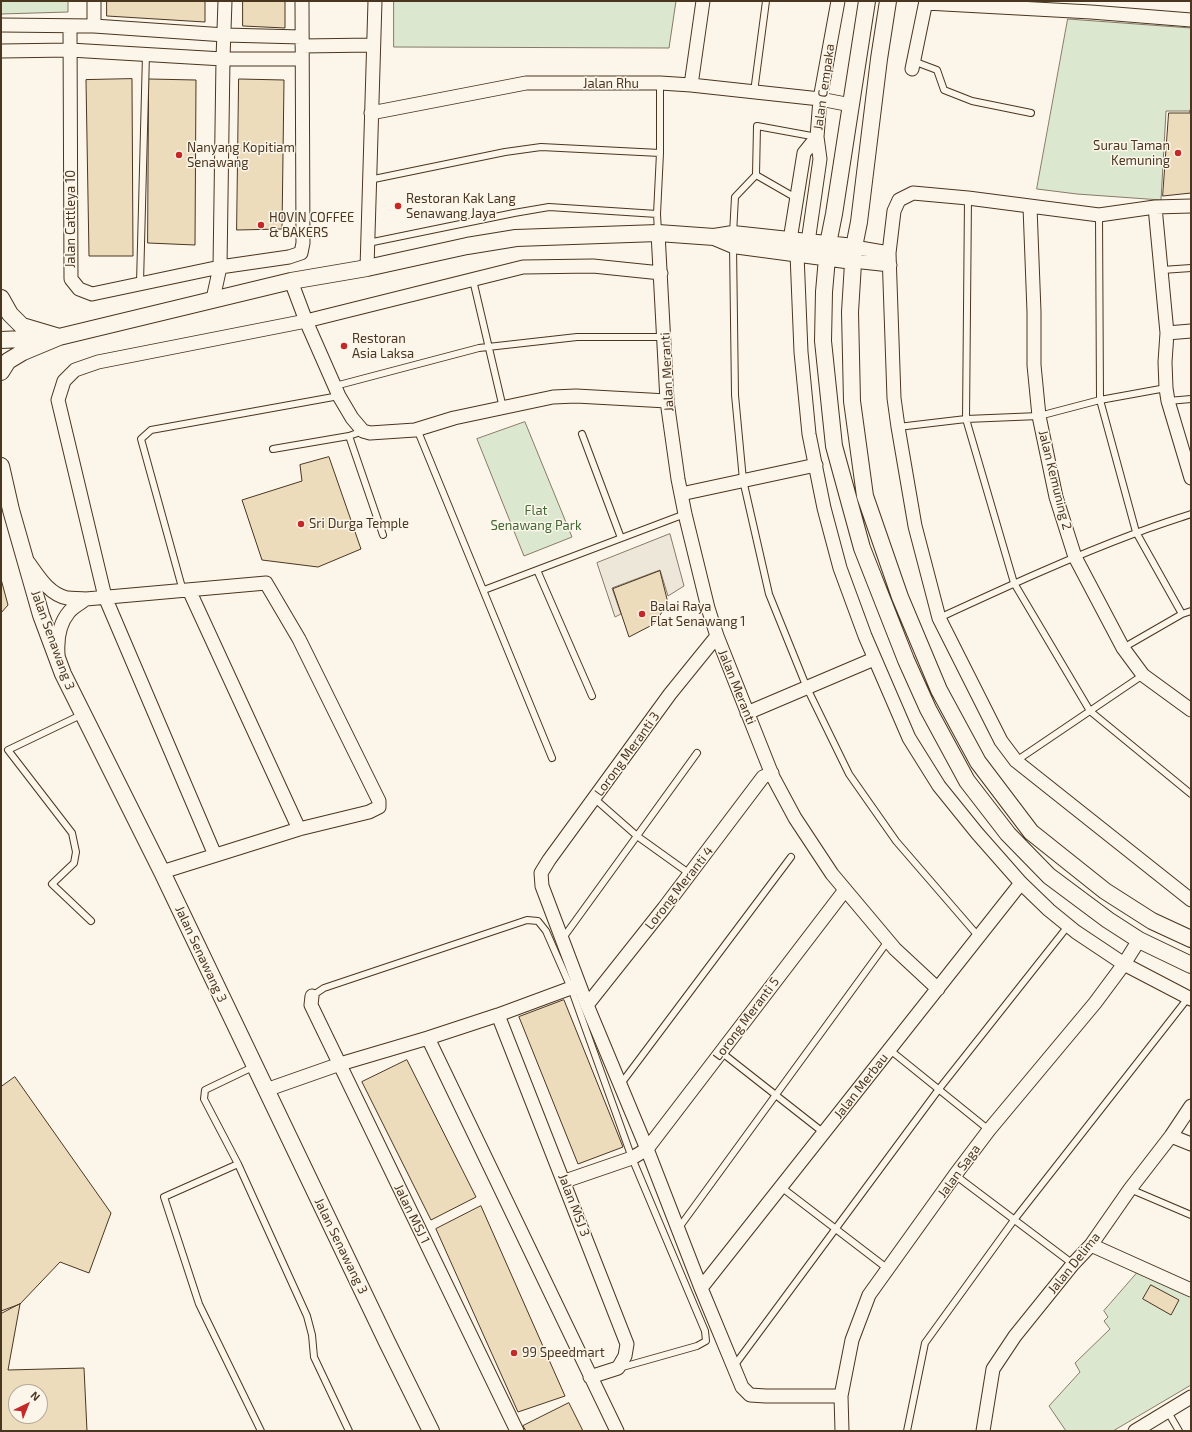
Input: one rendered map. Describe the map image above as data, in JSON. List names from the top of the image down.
{
  "streets": {
    "street": [
      "Jalan Rhu",
      "Jalan Cempaka",
      "Jalan Cattleya 10",
      "Jalan Meranti",
      "Jalan Kemuning 2",
      "Jalan Senawang 3",
      "Lorong Meranti 3",
      "Lorong Meranti 4",
      "Lorong Meranti 5",
      "Jalan Merbau",
      "Jalan Saga",
      "Jalan MSJ 3",
      "Jalan MSJ 1",
      "Jalan Delima"
    ]
  },
  "crossings": [
    ["Jalan Rhu", "Jalan Cempaka"],
    ["Jalan Cempaka", "Jalan Merbau"],
    ["Jalan Cempaka", "Jalan Saga"],
    ["Jalan Meranti", "Lorong Meranti 3"],
    ["Jalan Meranti", "Lorong Meranti 4"],
    ["Jalan Meranti", "Lorong Meranti 5"],
    ["Jalan Meranti", "Jalan Merbau"]
  ],
  "parks": ["Flat Senawang Park"],
  "places": [
    "Surau Taman Kemuning",
    "Nanyang Kopitiam Senawang",
    "Restoran Kak Lang Senawang Jaya",
    "HOVIN COFFEE & BAKERS",
    "Restoran Asia Laksa",
    "Sri Durga Temple",
    "Balai Raya Flat Senawang 1",
    "99 Speedmart"
  ],
  "north": "top right"
}
